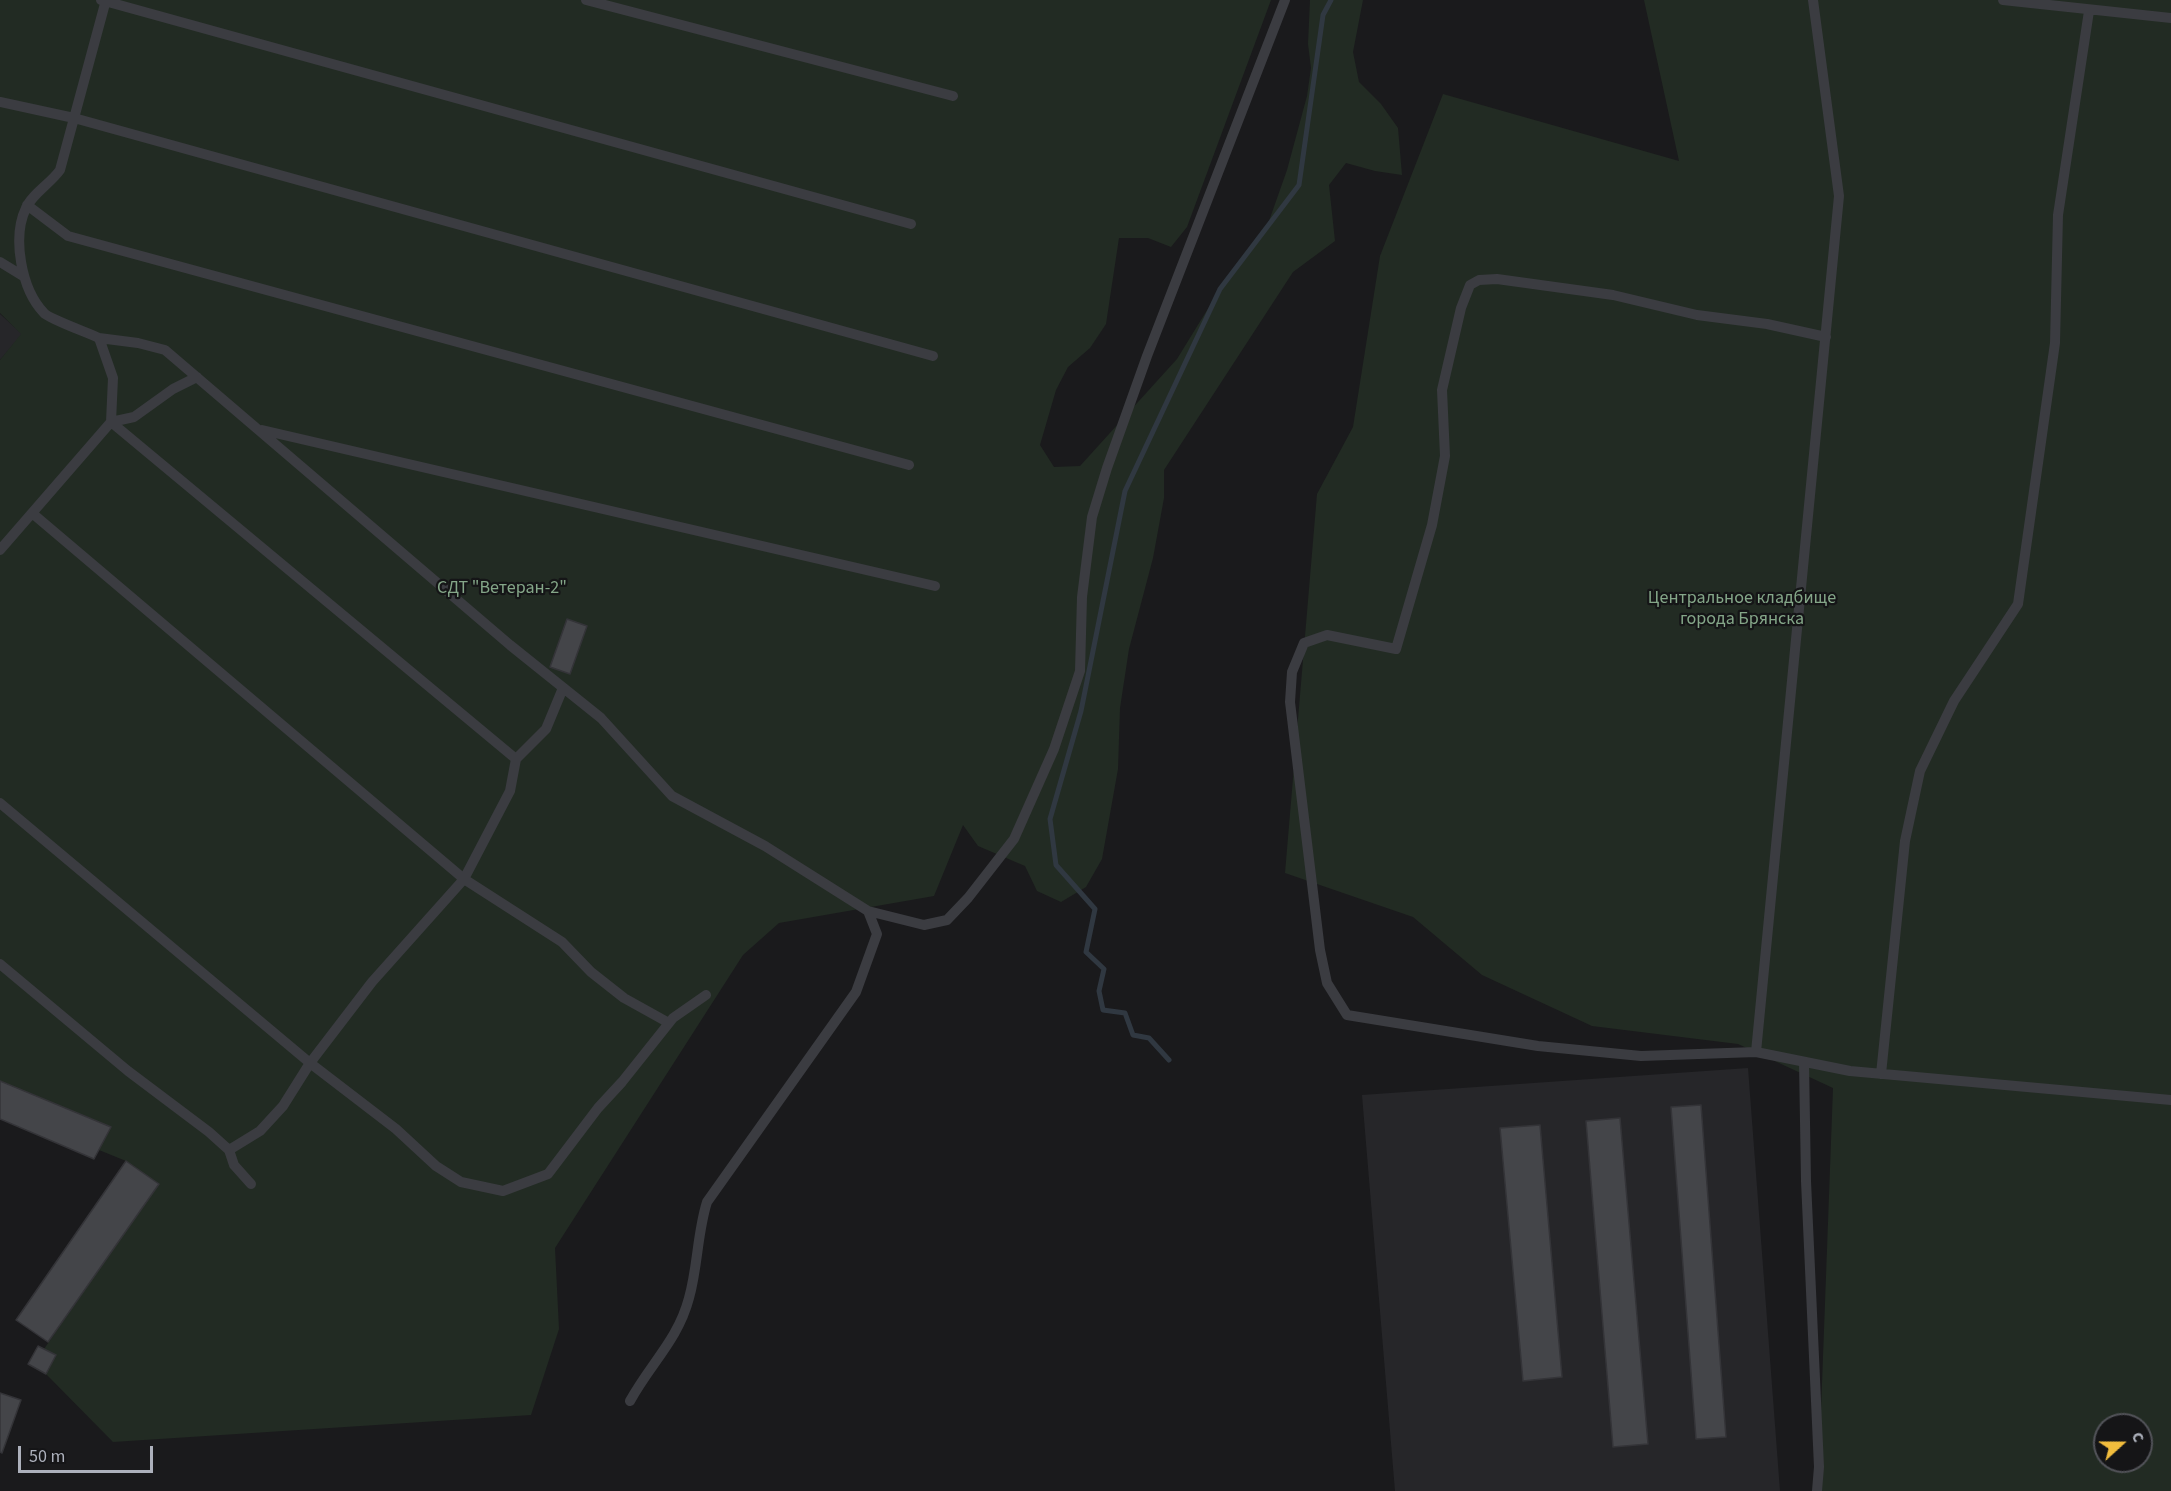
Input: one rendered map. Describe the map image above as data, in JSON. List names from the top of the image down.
{
  "parks": ["СДТ \"Ветеран-2\"", "Центральное кладбище города Брянска"],
  "scale_bar": "50 m",
  "north": "right"
}
